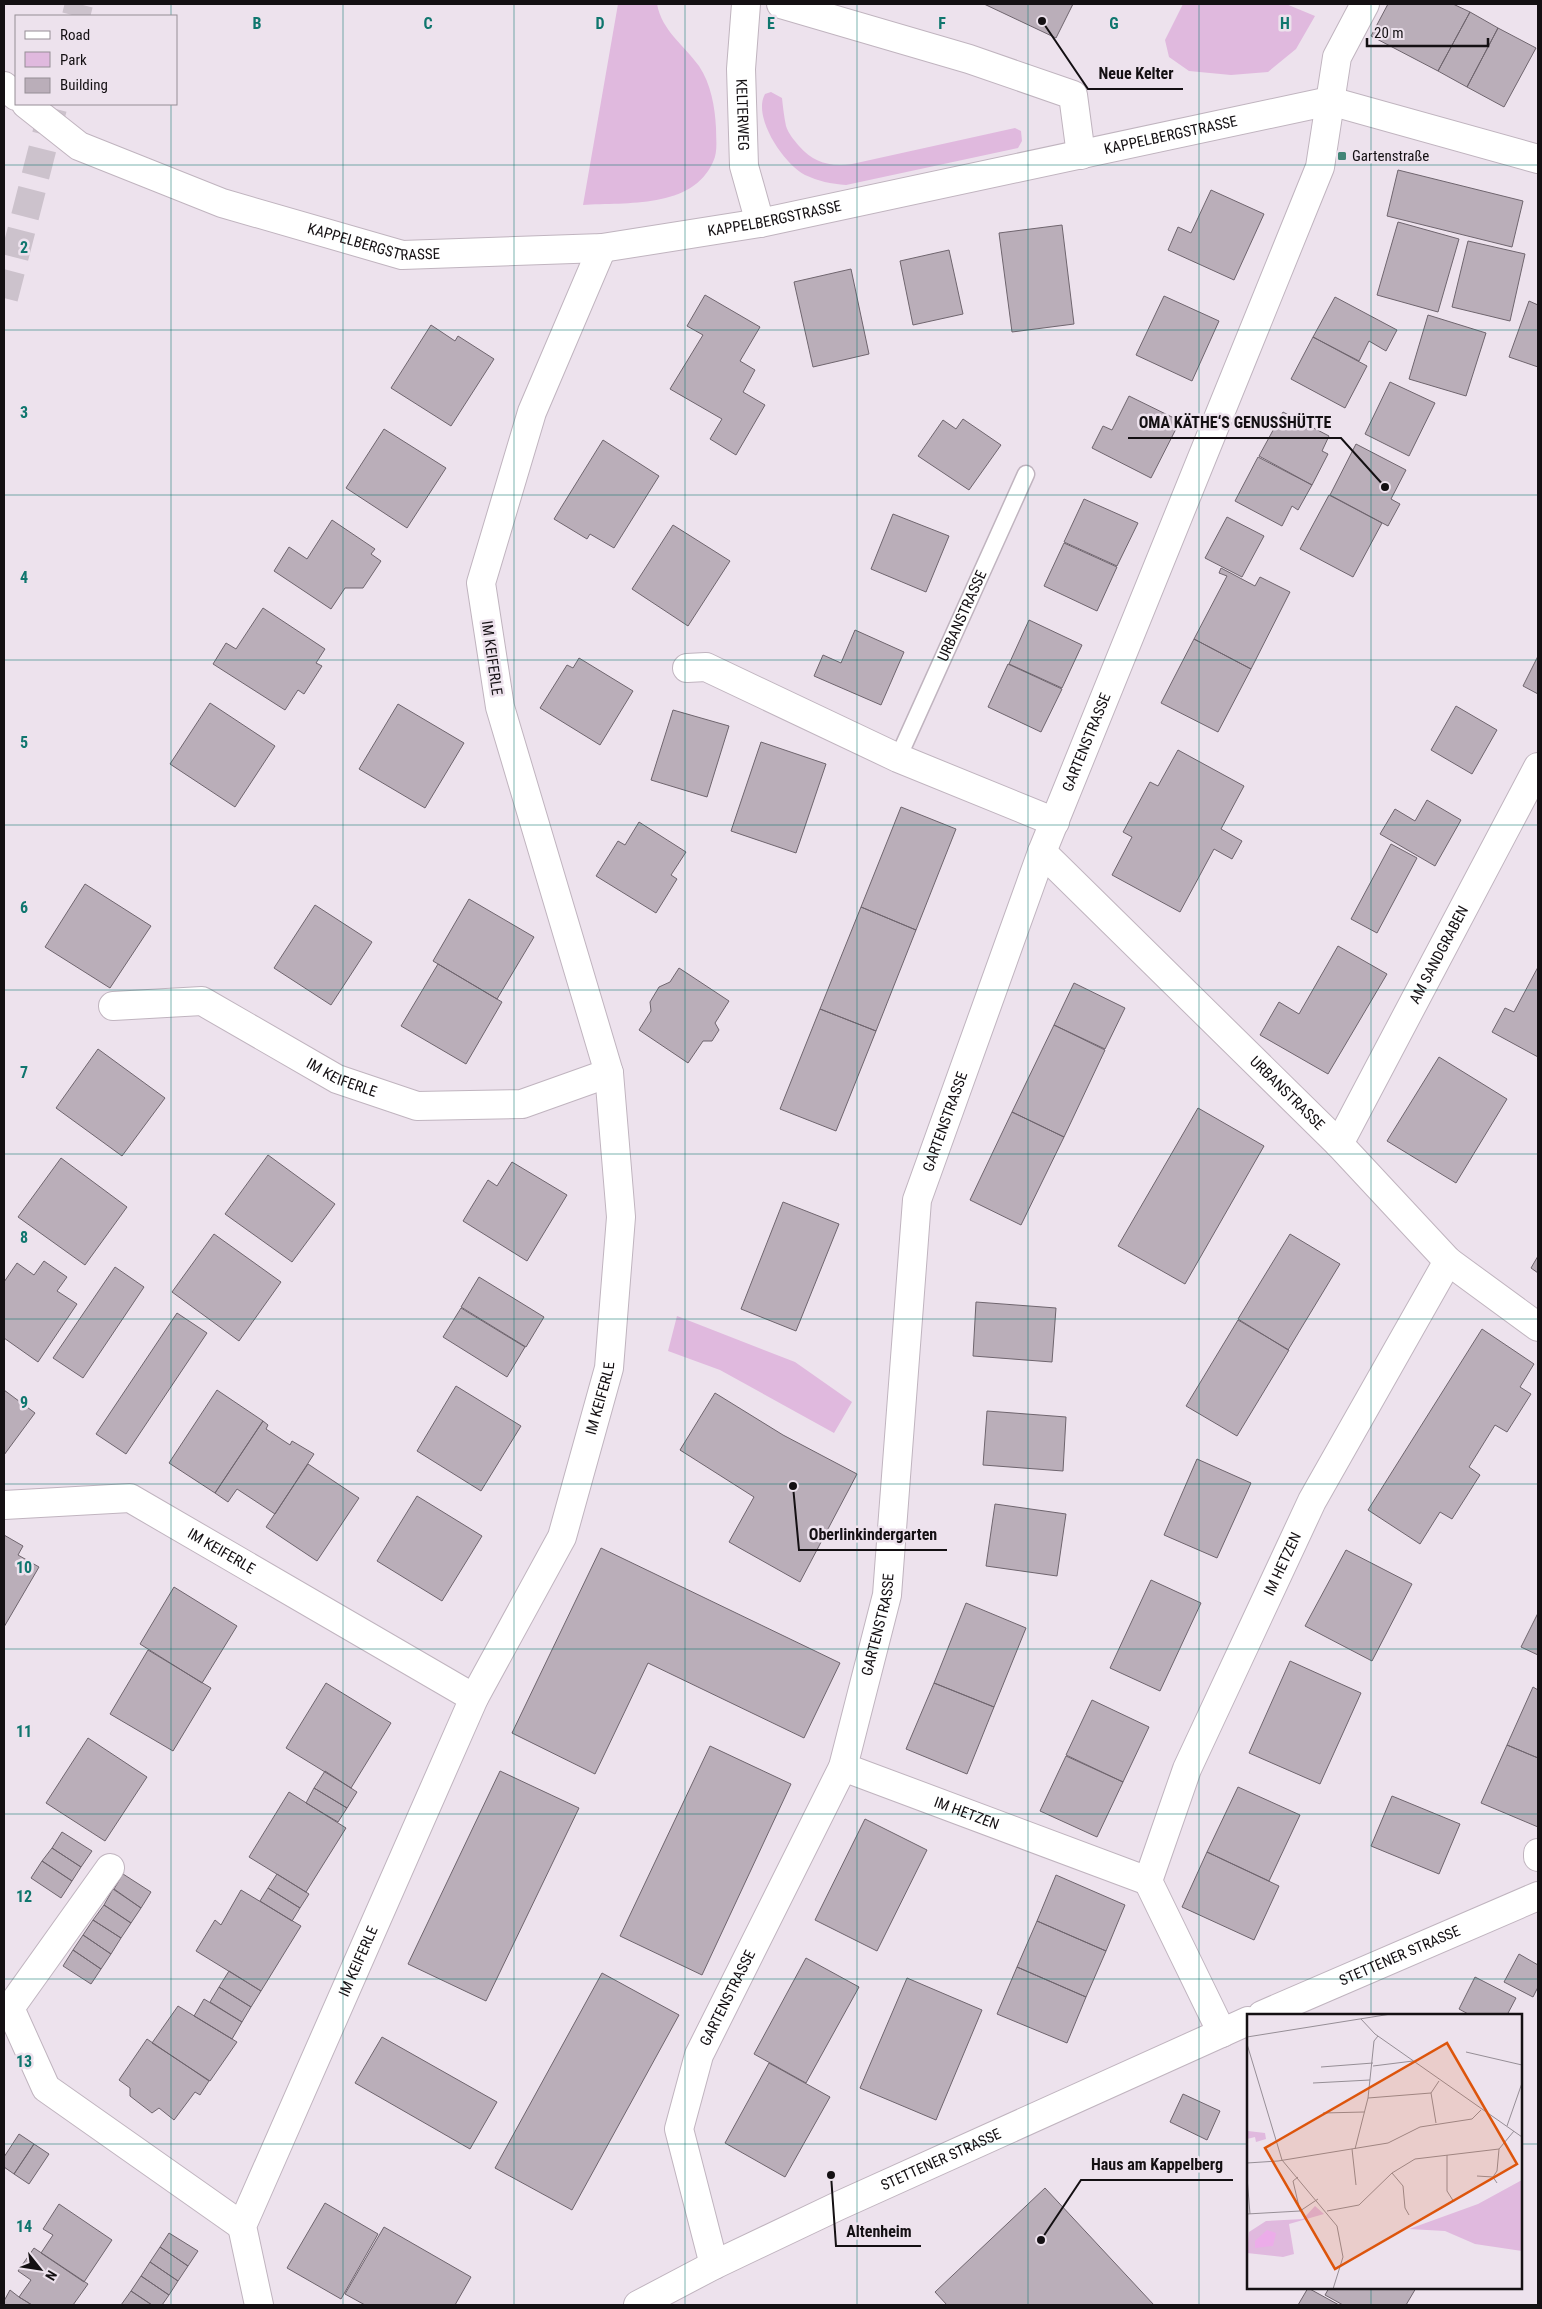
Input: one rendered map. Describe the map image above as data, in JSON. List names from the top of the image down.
{
  "streets": {
    "street": [
      "KELTERWEG",
      "KAPPELBERGSTRASSE",
      "URBANSTRASSE",
      "IM KEIFERLE",
      "GARTENSTRASSE",
      "AM SANDGRABEN",
      "IM HETZEN",
      "STETTENER STRASSE"
    ]
  },
  "crossings": [
    ["KELTERWEG", "KAPPELBERGSTRASSE"],
    ["KAPPELBERGSTRASSE", "IM KEIFERLE"],
    ["KAPPELBERGSTRASSE", "GARTENSTRASSE"],
    ["URBANSTRASSE", "GARTENSTRASSE"],
    ["URBANSTRASSE", "AM SANDGRABEN"],
    ["URBANSTRASSE", "IM HETZEN"],
    ["GARTENSTRASSE", "IM HETZEN"],
    ["GARTENSTRASSE", "STETTENER STRASSE"]
  ],
  "places": {
    "other": [
      "Neue Kelter",
      "OMA KÄTHE‘S GENUSSHÜTTE",
      "Oberlinkindergarten",
      "Altenheim",
      "Haus am Kappelberg"
    ],
    "transit": ["Gartenstraße"]
  },
  "legend": ["Road", "Park", "Building"],
  "scale_bar": "20 m",
  "north": "bottom right",
  "grid": {
    "columns": [
      "B",
      "C",
      "D",
      "E",
      "F",
      "G",
      "H"
    ],
    "rows": [
      "2",
      "3",
      "4",
      "5",
      "6",
      "7",
      "8",
      "9",
      "10",
      "11",
      "12",
      "13",
      "14"
    ]
  }
}
